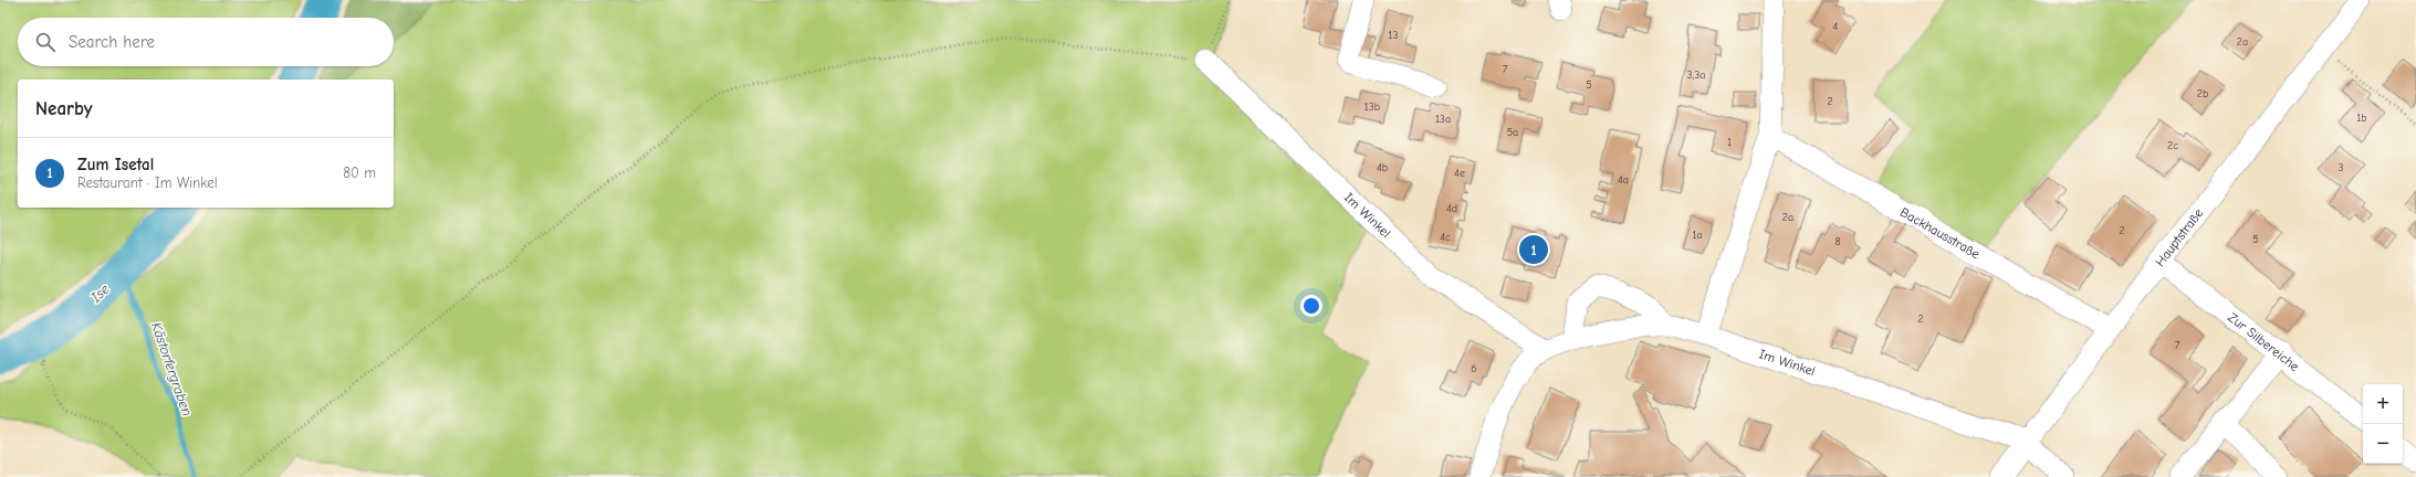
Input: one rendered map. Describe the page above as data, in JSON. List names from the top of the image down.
{
  "streets": {
    "street": [
      "Im Winkel",
      "Backhausstraße",
      "Hauptstraße",
      "Zur Silbereiche"
    ]
  },
  "crossings": [
    ["Im Winkel", "Hauptstraße"],
    ["Backhausstraße", "Hauptstraße"],
    ["Hauptstraße", "Zur Silbereiche"]
  ],
  "water": ["Ise", "Kästorfergraben"],
  "house_numbers": [
    "4",
    "13",
    "2a",
    "7",
    "3,3a",
    "5",
    "2b",
    "2",
    "13b",
    "1b",
    "13a",
    "5a",
    "1",
    "2c",
    "4b",
    "3",
    "4e",
    "4a",
    "4d",
    "2a",
    "2",
    "1a",
    "4c",
    "5",
    "8",
    "2",
    "7",
    "6"
  ],
  "page": {
    "search": "Search here",
    "heading": "Nearby",
    "list": [
      {
        "mark": "1",
        "name": "Zum Isetal",
        "note": "Restaurant · Im Winkel",
        "value": "80 m"
      }
    ],
    "pins": "1",
    "map_buttons": ["+", "−"]
  }
}
